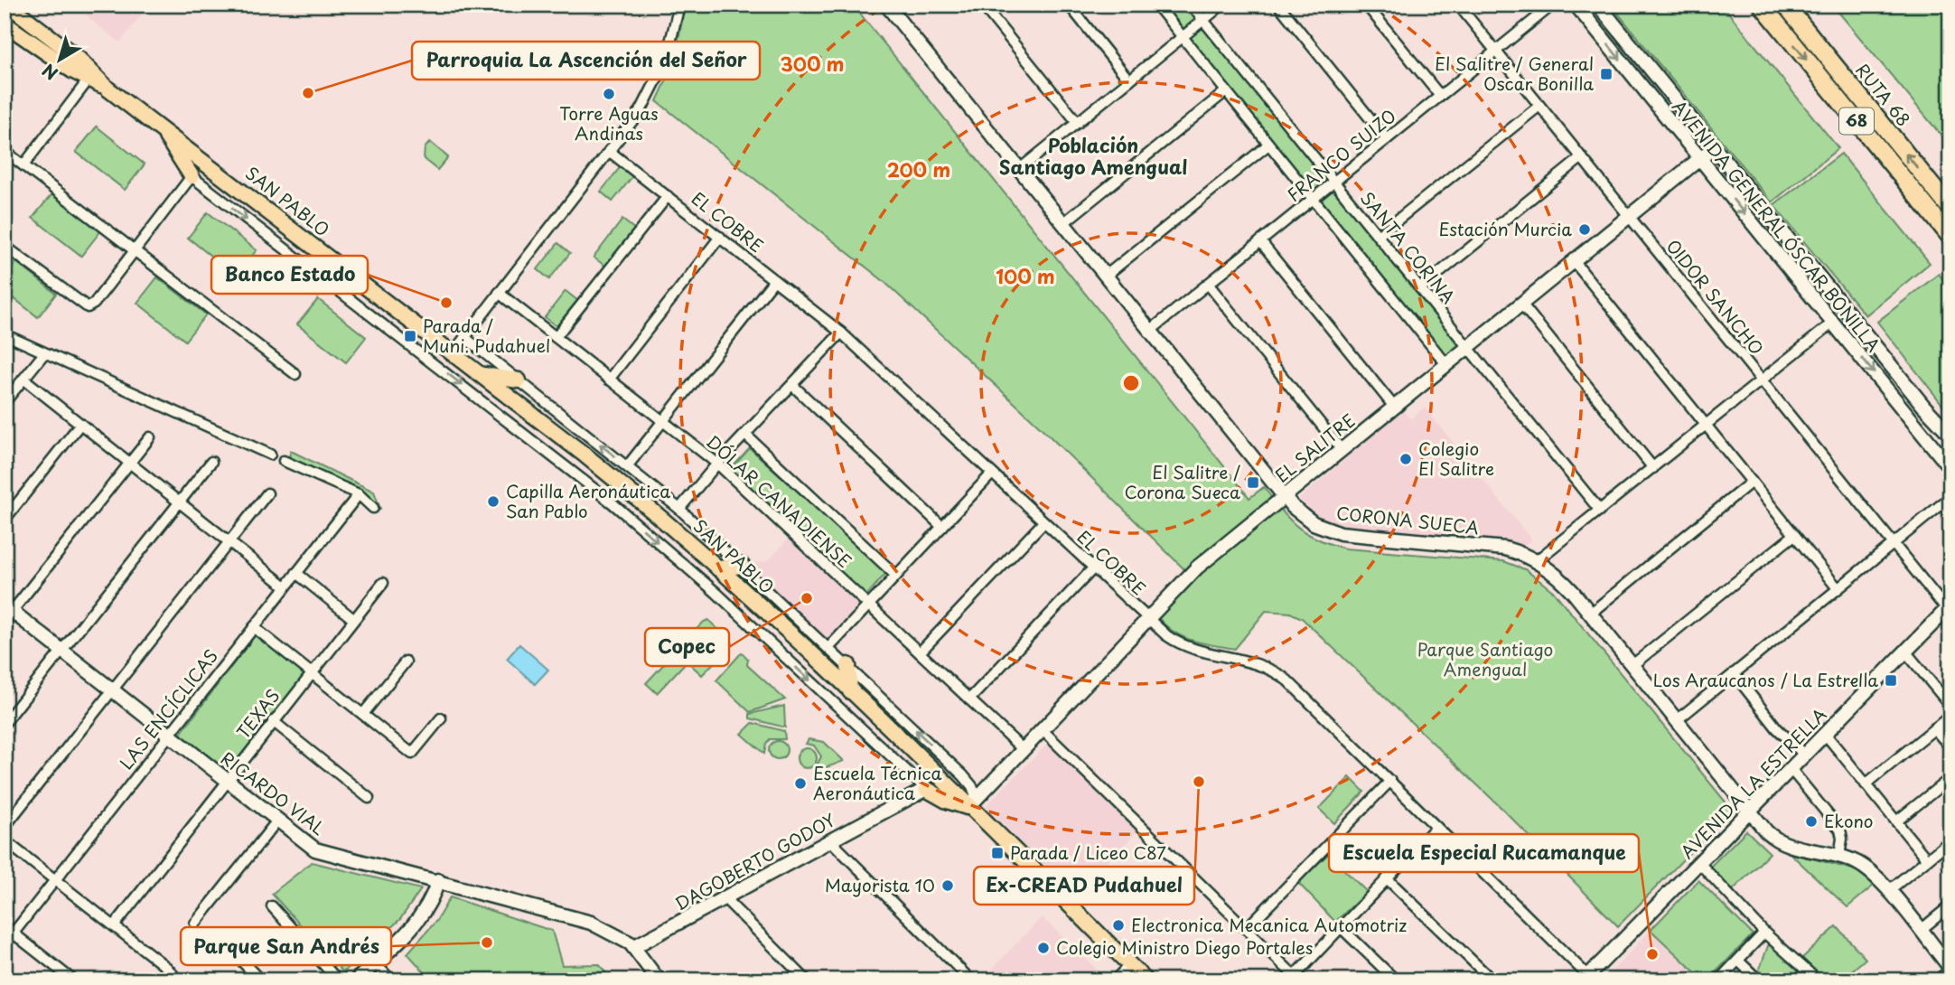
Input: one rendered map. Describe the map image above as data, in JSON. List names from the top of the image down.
{
  "streets": {
    "highway": ["RUTA 68", "68"],
    "main road": ["SAN PABLO"],
    "street": [
      "FRANCO SUIZO",
      "EL COBRE",
      "AVENIDA GENERAL ÓSCAR BONILLA",
      "SANTA CORINA",
      "OIDOR SANCHO",
      "EL SALITRE",
      "DÓLAR CANADIENSE",
      "CORONA SUECA",
      "LAS ENCÍCLICAS",
      "TEXAS",
      "AVENIDA LA ESTRELLA",
      "RICARDO VIAL",
      "DAGOBERTO GODOY"
    ]
  },
  "crossings": [
    ["FRANCO SUIZO", "SANTA CORINA"],
    ["FRANCO SUIZO", "OIDOR SANCHO"],
    ["FRANCO SUIZO", "CORONA SUECA"],
    ["SAN PABLO", "EL SALITRE"],
    ["EL COBRE", "EL SALITRE"],
    ["EL COBRE", "AVENIDA LA ESTRELLA"],
    ["AVENIDA GENERAL ÓSCAR BONILLA", "EL SALITRE"],
    ["SANTA CORINA", "EL SALITRE"],
    ["OIDOR SANCHO", "EL SALITRE"],
    ["OIDOR SANCHO", "AVENIDA LA ESTRELLA"],
    ["EL SALITRE", "DÓLAR CANADIENSE"],
    ["EL SALITRE", "CORONA SUECA"],
    ["CORONA SUECA", "AVENIDA LA ESTRELLA"],
    ["LAS ENCÍCLICAS", "RICARDO VIAL"],
    ["TEXAS", "RICARDO VIAL"],
    ["RICARDO VIAL", "DAGOBERTO GODOY"]
  ],
  "districts": ["Población Santiago Amengual"],
  "parks": ["Parque Santiago Amengual"],
  "places": {
    "transit": [
      "El Salitre / General Oscar Bonilla",
      "Parada / Muni. Pudahuel",
      "El Salitre / Corona Sueca",
      "Los Araucanos / La Estrella",
      "Parada / Liceo C87"
    ],
    "other": [
      "Parroquia La Ascención del Señor",
      "Torre Aguas Andinas",
      "Estación Murcia",
      "Banco Estado",
      "Colegio El Salitre",
      "Capilla Aeronáutica San Pablo",
      "Copec",
      "Ex-CREAD Pudahuel",
      "Escuela Técnica Aeronáutica",
      "Ekono",
      "Mayorista 10",
      "Electronica Mecanica Automotriz",
      "Parque San Andrés",
      "Colegio Ministro Diego Portales",
      "Escuela Especial Rucamanque"
    ]
  },
  "north": "bottom left",
  "rings": ["300 m", "200 m", "100 m"]
}
